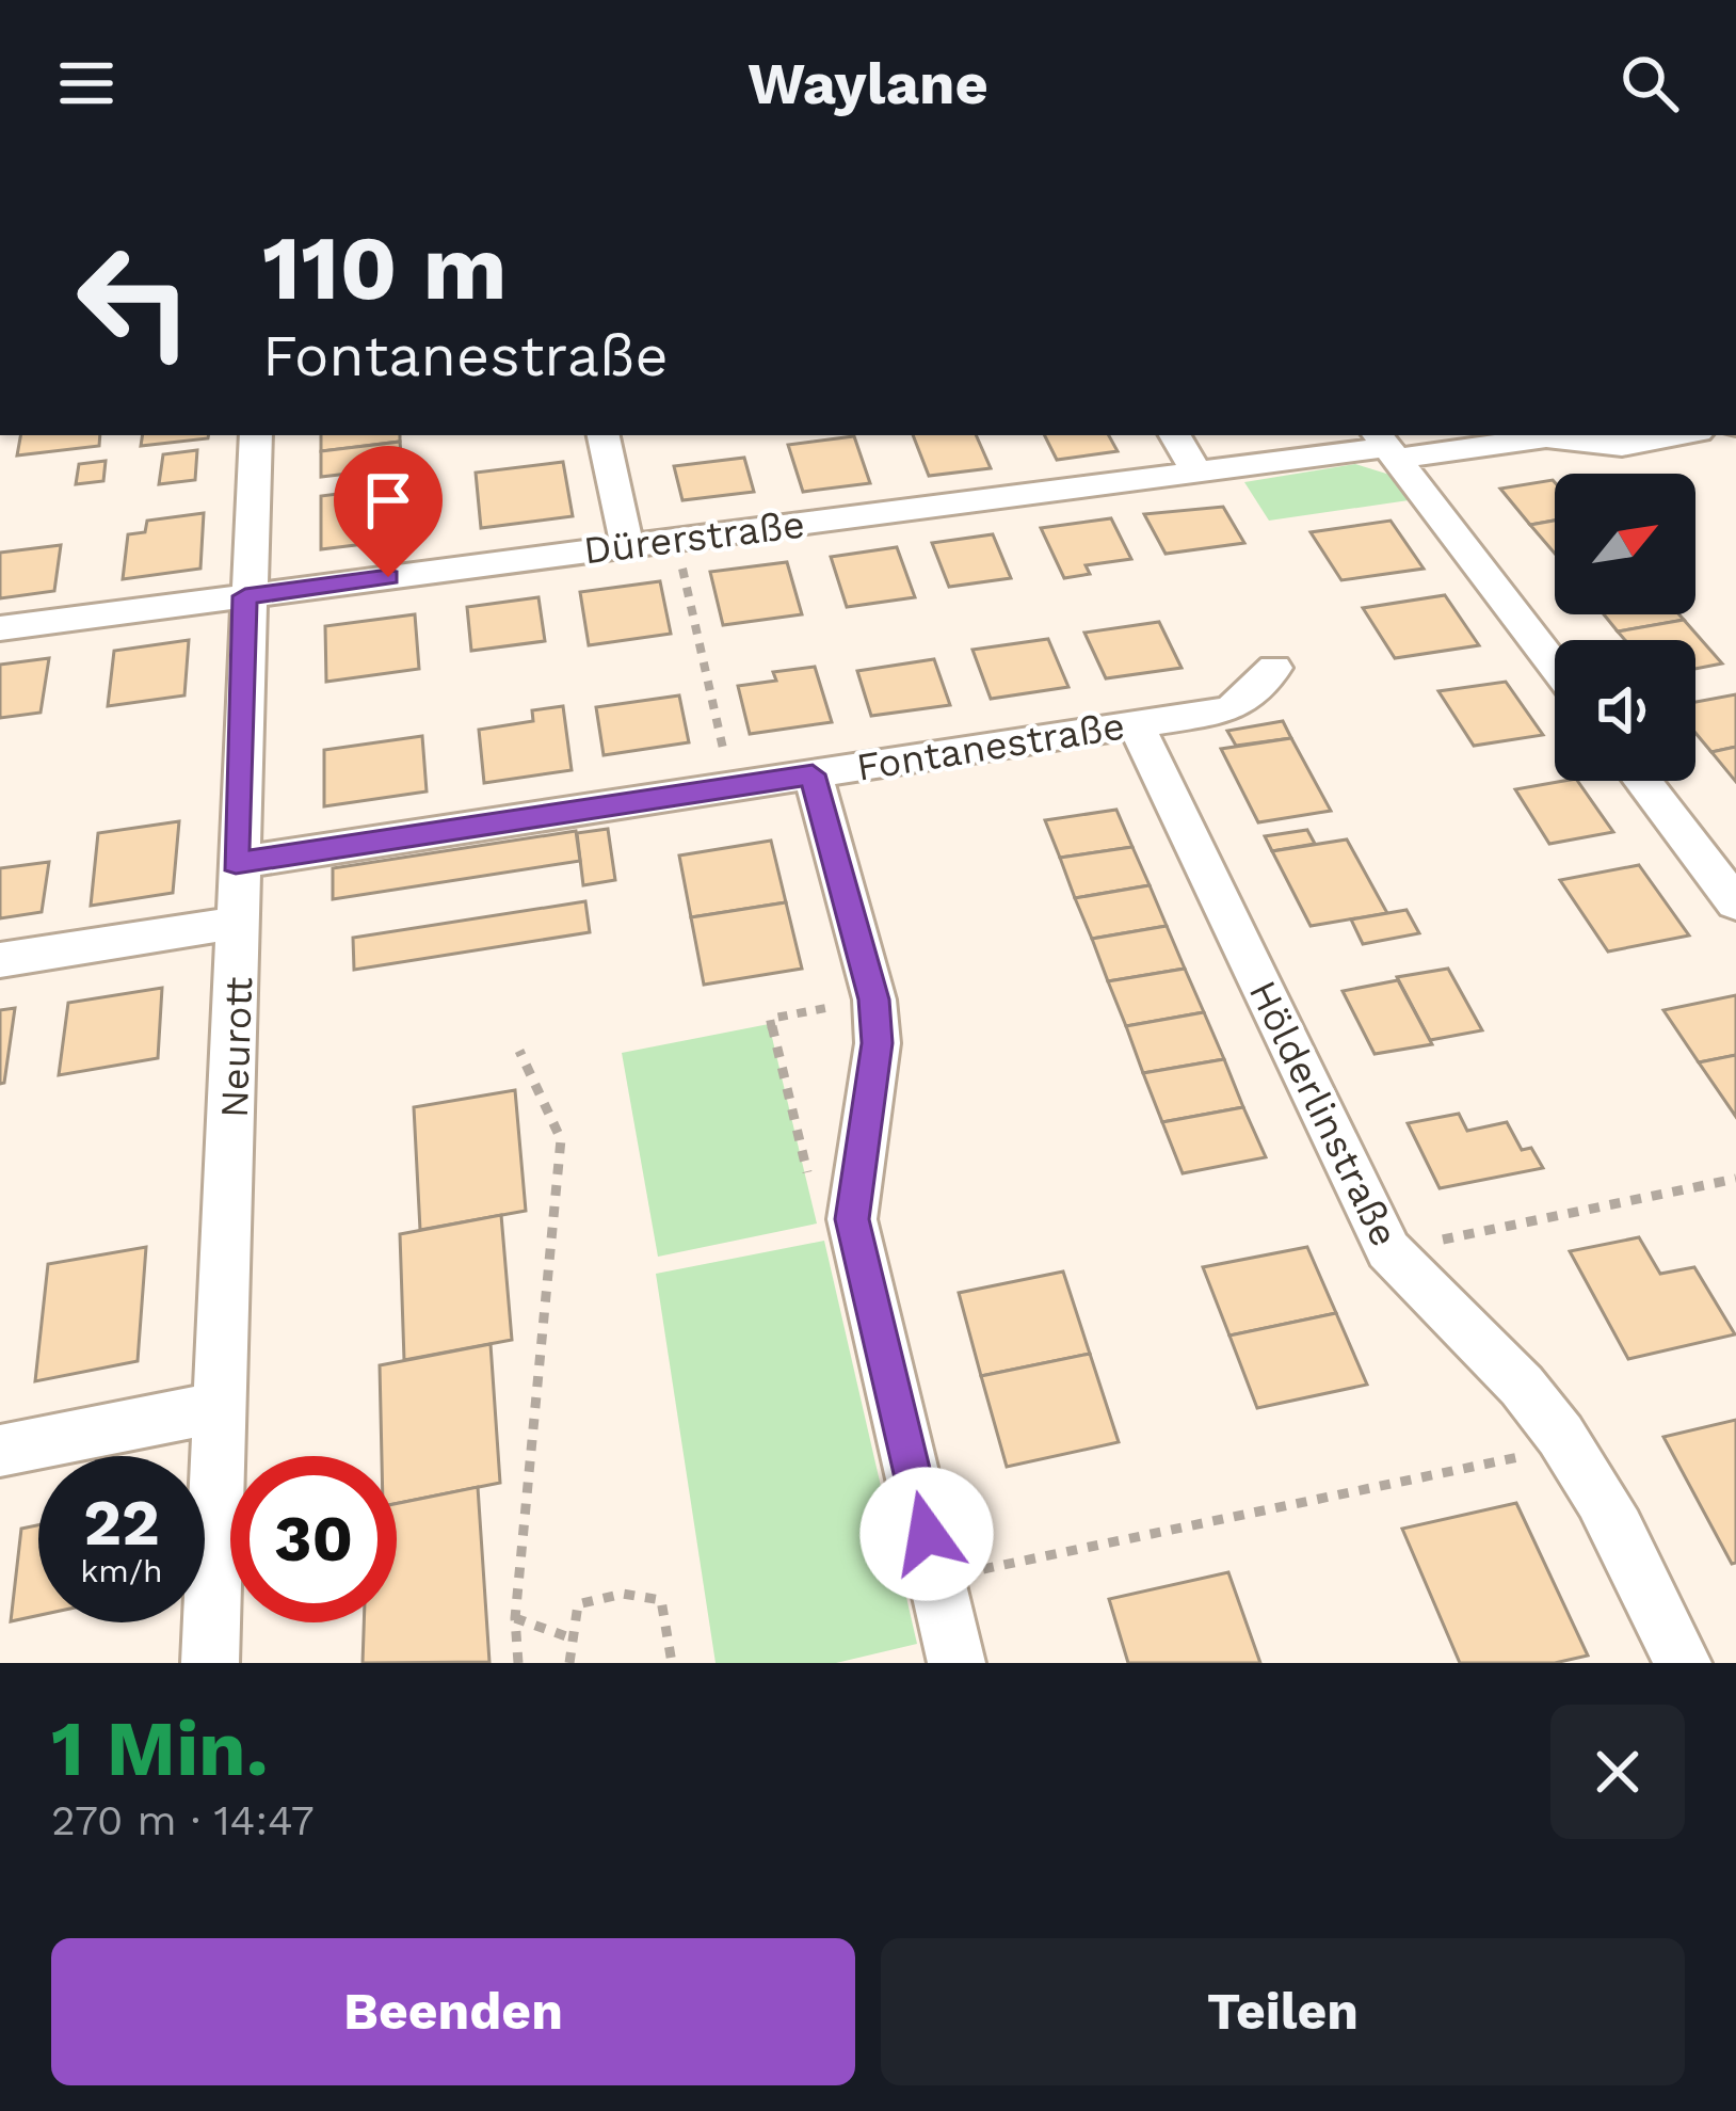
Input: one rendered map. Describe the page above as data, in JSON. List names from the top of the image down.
{
  "streets": {
    "street": [
      "Dürerstraße",
      "Fontanestraße",
      "Neurott",
      "Hölderlinstraße"
    ]
  },
  "crossings": [
    ["Dürerstraße", "Neurott"],
    ["Fontanestraße", "Neurott"],
    ["Fontanestraße", "Hölderlinstraße"]
  ],
  "north": "top right",
  "page": {
    "header": "Waylane",
    "turn": ["110 m", "Fontanestraße"],
    "speed": "22 km/h",
    "limit": "30",
    "heading": ["1 Min.", "270 m · 14:47"],
    "buttons": ["Beenden", "Teilen"]
  }
}
